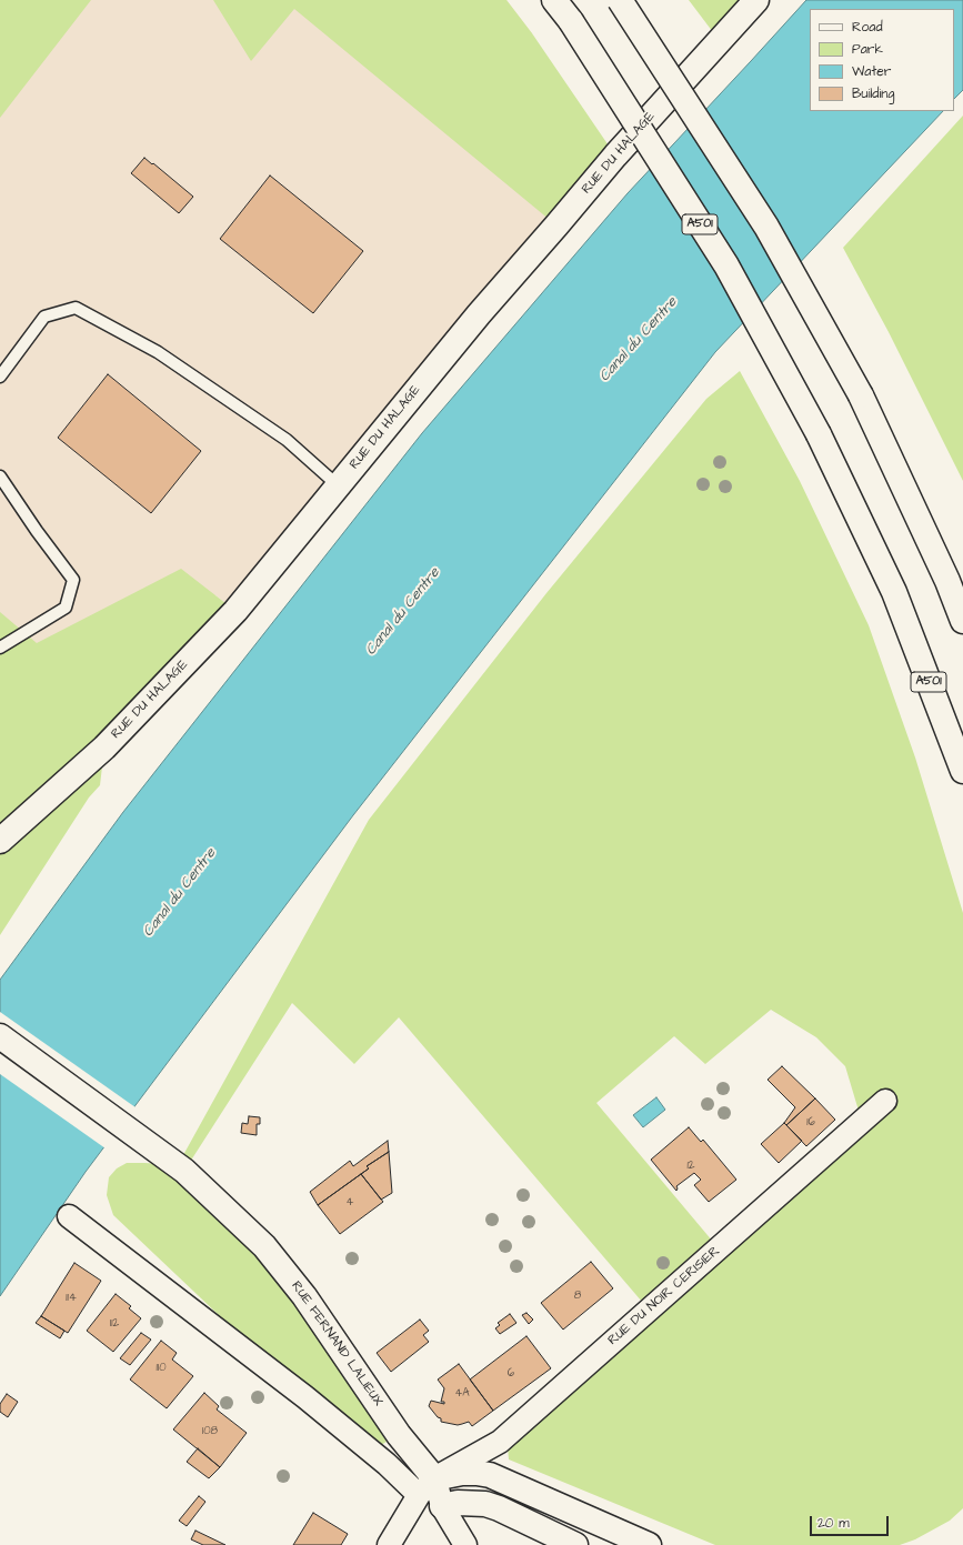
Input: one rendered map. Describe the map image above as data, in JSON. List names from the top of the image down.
{
  "streets": {
    "main road": ["RUE DU HALAGE", "A501", "RUE FERNAND LALIEUX"],
    "street": ["RUE DU NOIR CERISIER"]
  },
  "crossings": [
    ["RUE DU NOIR CERISIER", "RUE FERNAND LALIEUX"]
  ],
  "water": ["Canal du Centre"],
  "house_numbers": [
    "16",
    "12",
    "4",
    "8",
    "114",
    "112",
    "110",
    "6",
    "4A",
    "108"
  ],
  "legend": [
    "Road",
    "Park",
    "Water",
    "Building"
  ],
  "scale_bar": "20 m"
}
